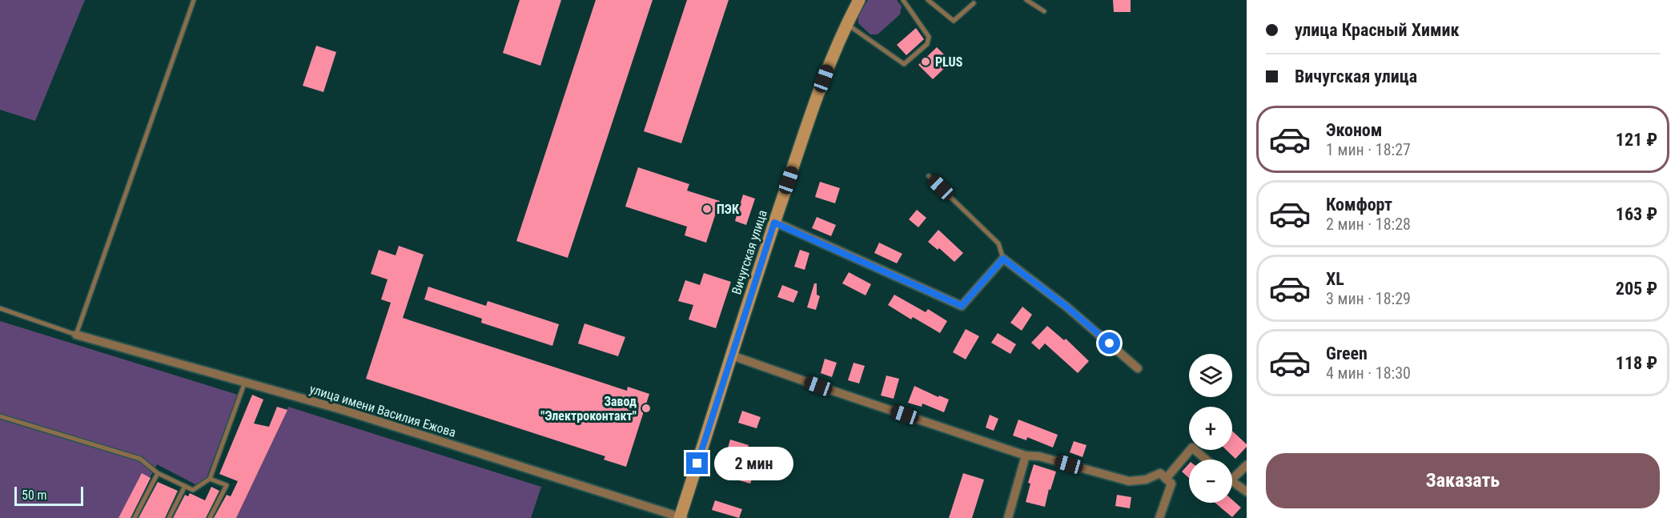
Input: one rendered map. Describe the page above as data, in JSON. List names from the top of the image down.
{
  "streets": {
    "main road": ["Вичугская улица"],
    "street": ["улица имени Василия Ежова"]
  },
  "crossings": [
    ["Вичугская улица", "улица имени Василия Ежова"]
  ],
  "places": ["PLUS", "ПЭК", "Завод \"Электроконтакт\""],
  "scale_bar": "50 m",
  "page": {
    "banner": ["улица Красный Химик", "Вичугская улица"],
    "list": [
      {
        "name": "Эконом",
        "note": "1 мин · 18:27",
        "value": "121 ₽"
      },
      {
        "name": "Комфорт",
        "note": "2 мин · 18:28",
        "value": "163 ₽"
      },
      {
        "name": "XL",
        "note": "3 мин · 18:29",
        "value": "205 ₽"
      },
      {
        "name": "Green",
        "note": "4 мин · 18:30",
        "value": "118 ₽"
      }
    ],
    "map_buttons": ["+", "−"],
    "buttons": "Заказать",
    "bubble": "2 мин",
    "scale": "50 m"
  }
}
